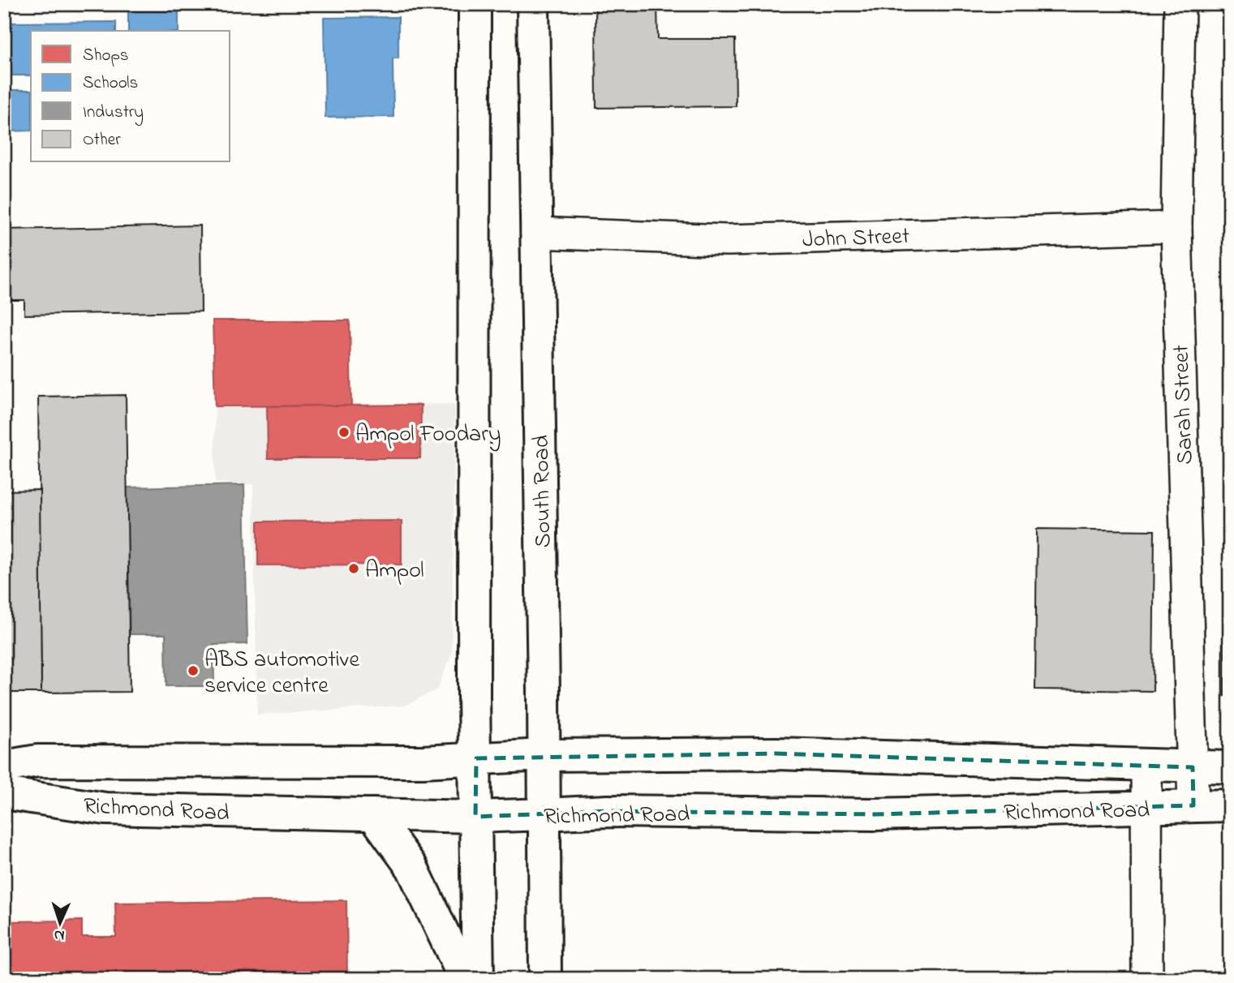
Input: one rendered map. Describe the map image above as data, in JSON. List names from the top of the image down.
{
  "streets": {
    "main road": ["South Road", "Richmond Road"],
    "street": ["John Street", "Sarah Street"]
  },
  "crossings": [
    ["John Street", "Sarah Street"],
    ["John Street", "South Road"],
    ["Sarah Street", "Richmond Road"],
    ["South Road", "Richmond Road"]
  ],
  "places": ["Ampol Foodary", "Ampol", "ABS automotive service centre"],
  "legend": [
    "Shops",
    "Schools",
    "Industry",
    "Other"
  ],
  "north": "bottom"
}
